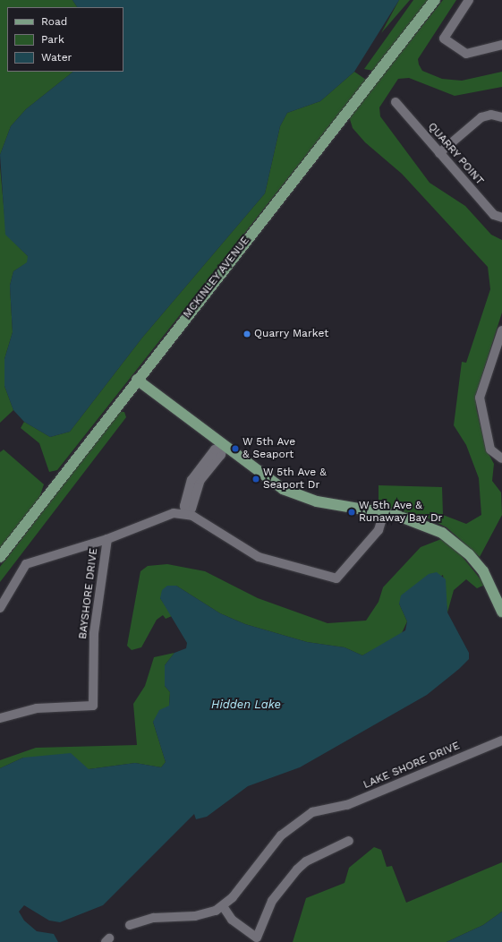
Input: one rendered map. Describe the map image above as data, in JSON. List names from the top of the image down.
{
  "streets": {
    "main road": ["MCKINLEY AVENUE"],
    "street": ["QUARRY POINT", "BAYSHORE DRIVE", "LAKE SHORE DRIVE"]
  },
  "water": ["Hidden Lake"],
  "places": [
    "Quarry Market",
    "W 5th Ave & Seaport",
    "W 5th Ave & Seaport Dr",
    "W 5th Ave & Runaway Bay Dr"
  ],
  "legend": ["Road", "Park", "Water"]
}
